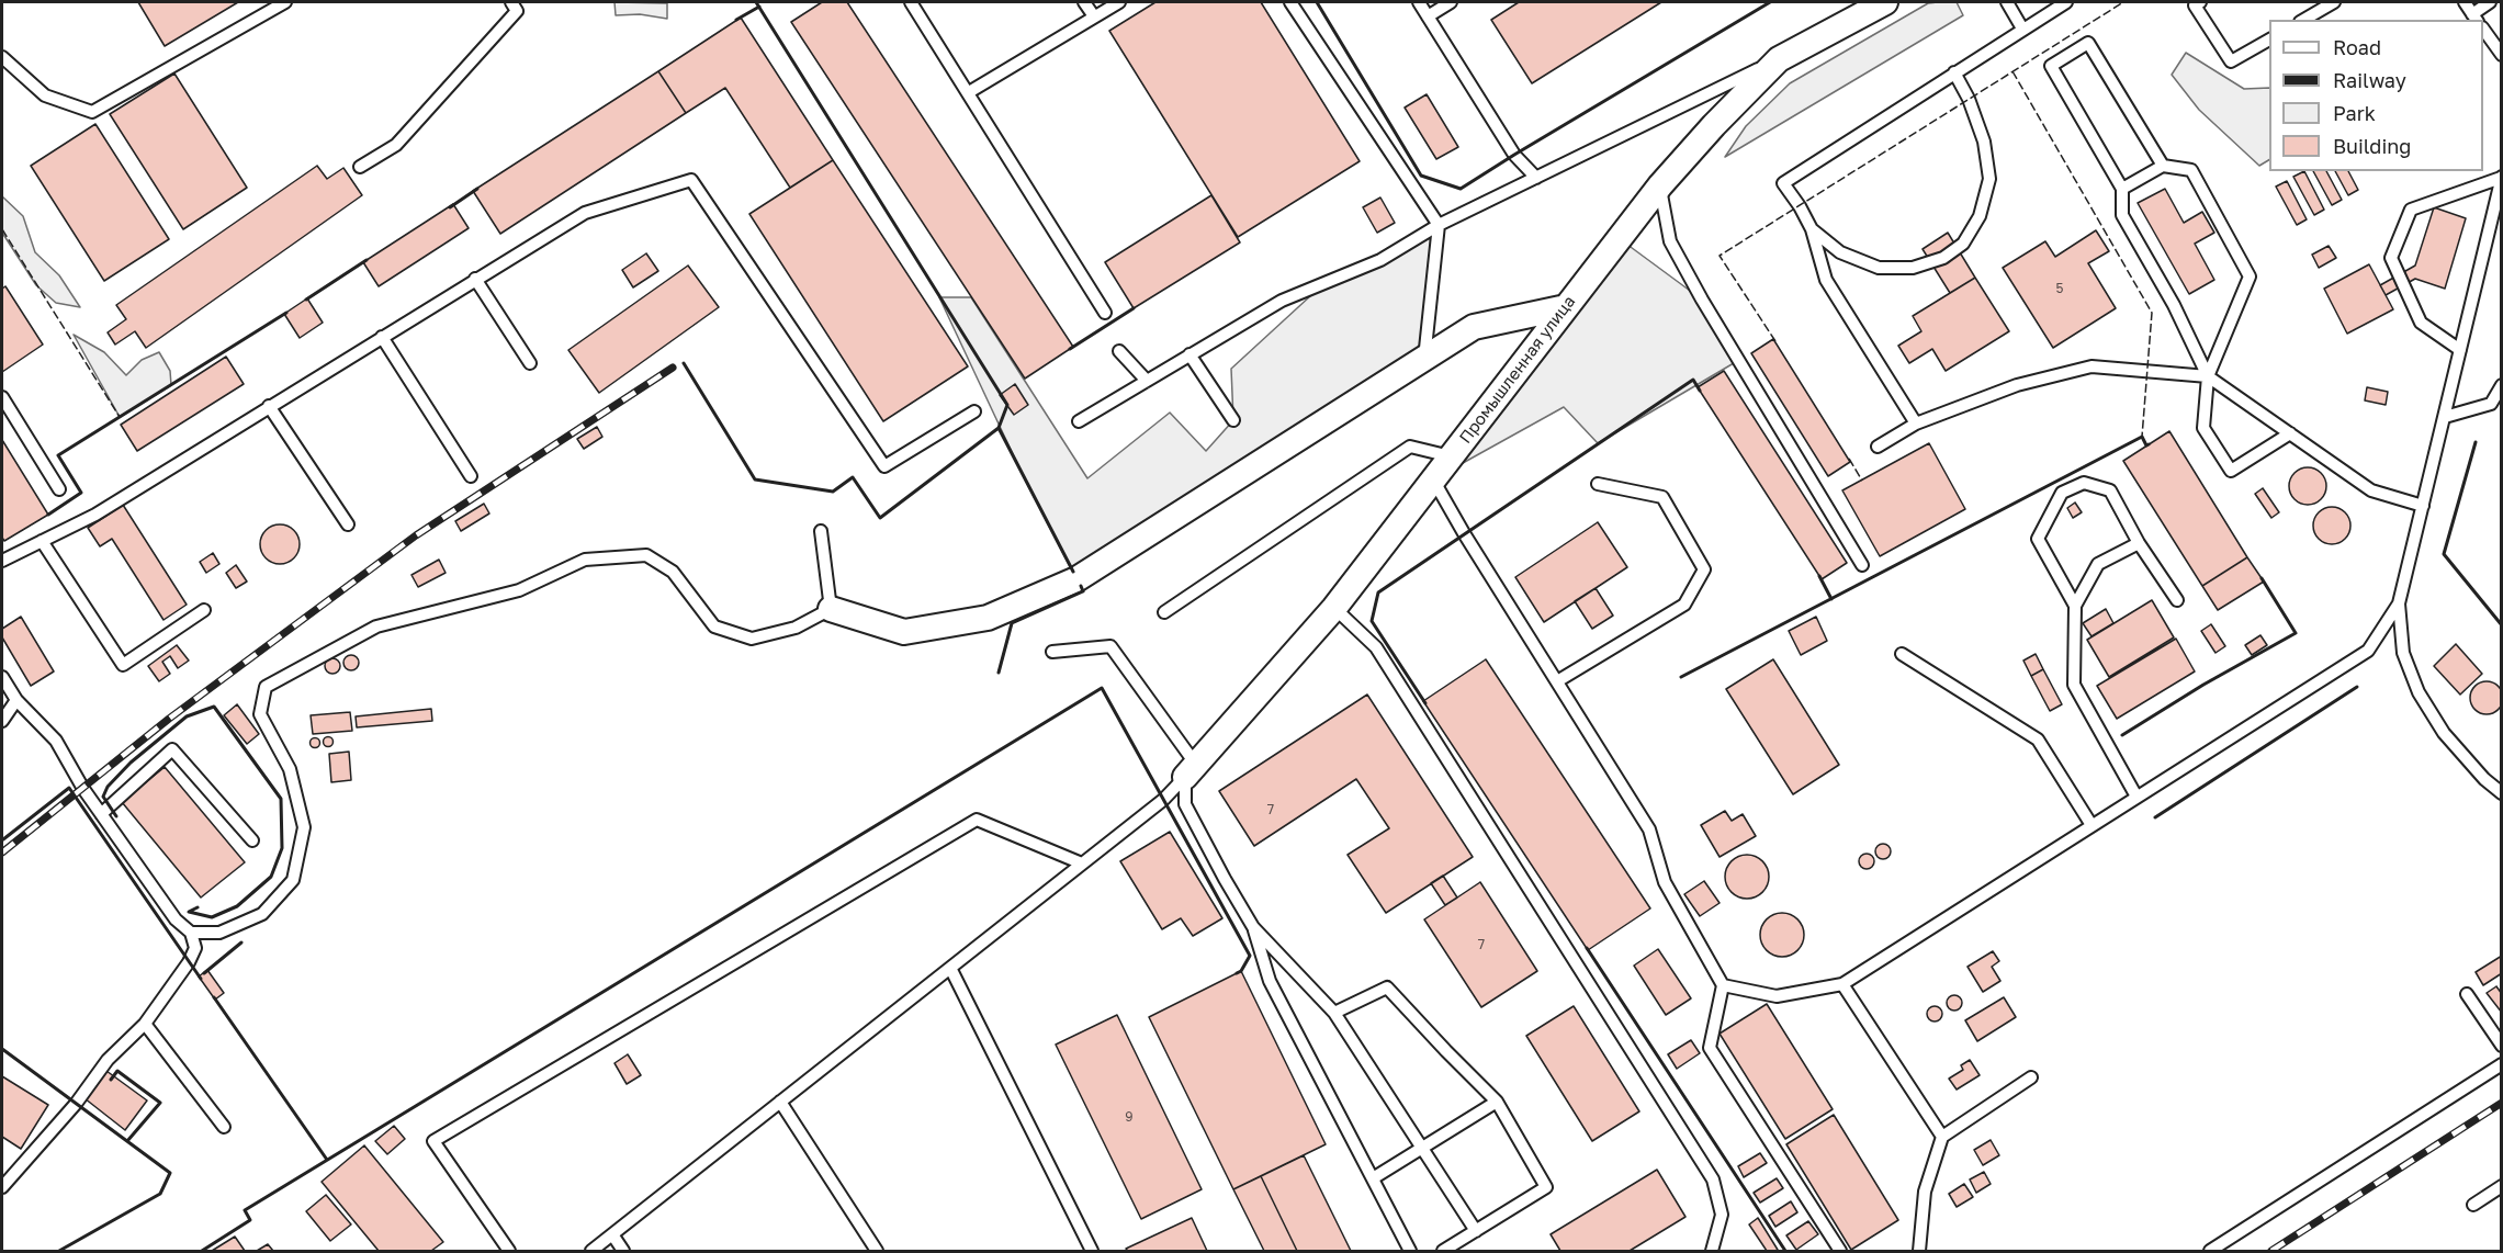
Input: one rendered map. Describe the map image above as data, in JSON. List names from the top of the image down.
{
  "streets": {
    "street": ["Промышленная улица"]
  },
  "house_numbers": [
    "5",
    "7",
    "7",
    "9"
  ],
  "legend": [
    "Road",
    "Railway",
    "Park",
    "Building"
  ]
}
